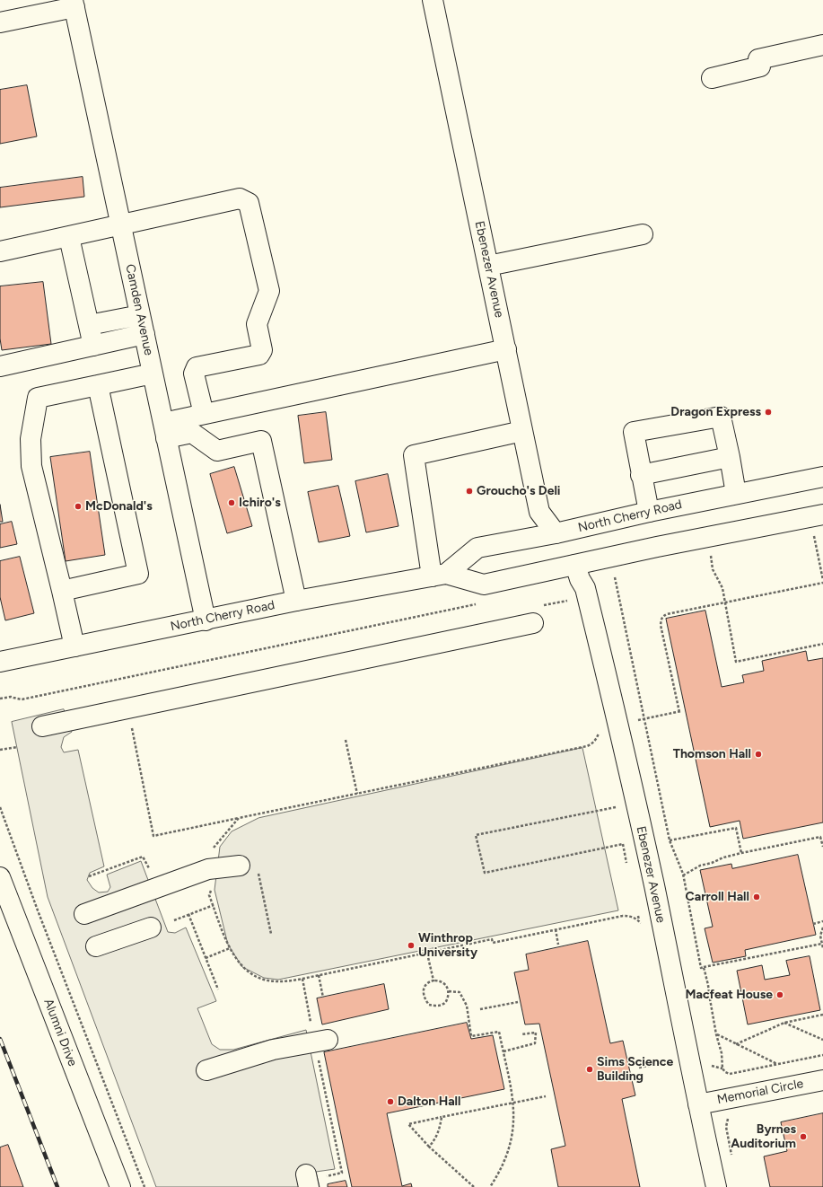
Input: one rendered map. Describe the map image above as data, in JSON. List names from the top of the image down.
{
  "streets": {
    "main road": [
      "Ebenezer Avenue",
      "Camden Avenue",
      "North Cherry Road",
      "Alumni Drive",
      "Memorial Circle"
    ]
  },
  "crossings": [
    ["Ebenezer Avenue", "North Cherry Road"],
    ["Ebenezer Avenue", "Memorial Circle"],
    ["Camden Avenue", "North Cherry Road"]
  ],
  "places": [
    "Dragon Express",
    "Groucho's Deli",
    "Ichiro's",
    "McDonald's",
    "Thomson Hall",
    "Carroll Hall",
    "Winthrop University",
    "Macfeat House",
    "Sims Science Building",
    "Dalton Hall",
    "Byrnes Auditorium"
  ]
}
